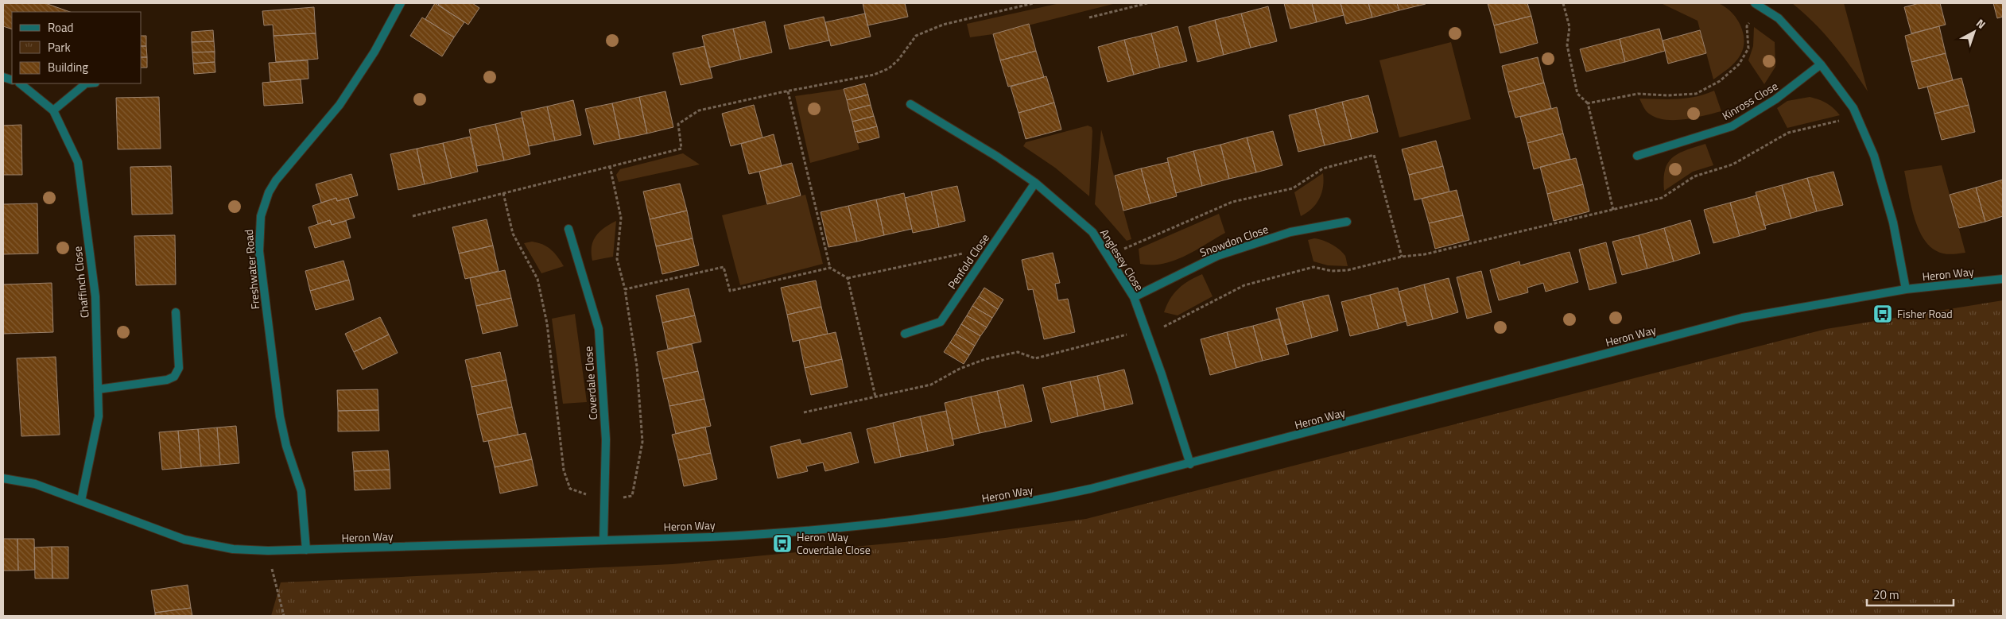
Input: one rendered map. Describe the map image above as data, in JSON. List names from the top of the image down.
{
  "streets": {
    "street": [
      "Kinross Close",
      "Snowdon Close",
      "Anglesey Close",
      "Penfold Close",
      "Freshwater Road",
      "Heron Way",
      "Chaffinch Close",
      "Coverdale Close"
    ]
  },
  "crossings": [
    ["Snowdon Close", "Anglesey Close"],
    ["Anglesey Close", "Penfold Close"],
    ["Anglesey Close", "Heron Way"],
    ["Freshwater Road", "Heron Way"],
    ["Heron Way", "Chaffinch Close"],
    ["Heron Way", "Coverdale Close"]
  ],
  "places": {
    "bus stop": ["Fisher Road", "Heron Way Coverdale Close"]
  },
  "legend": ["Road", "Park", "Building"],
  "scale_bar": "20 m",
  "north": "top right"
}
